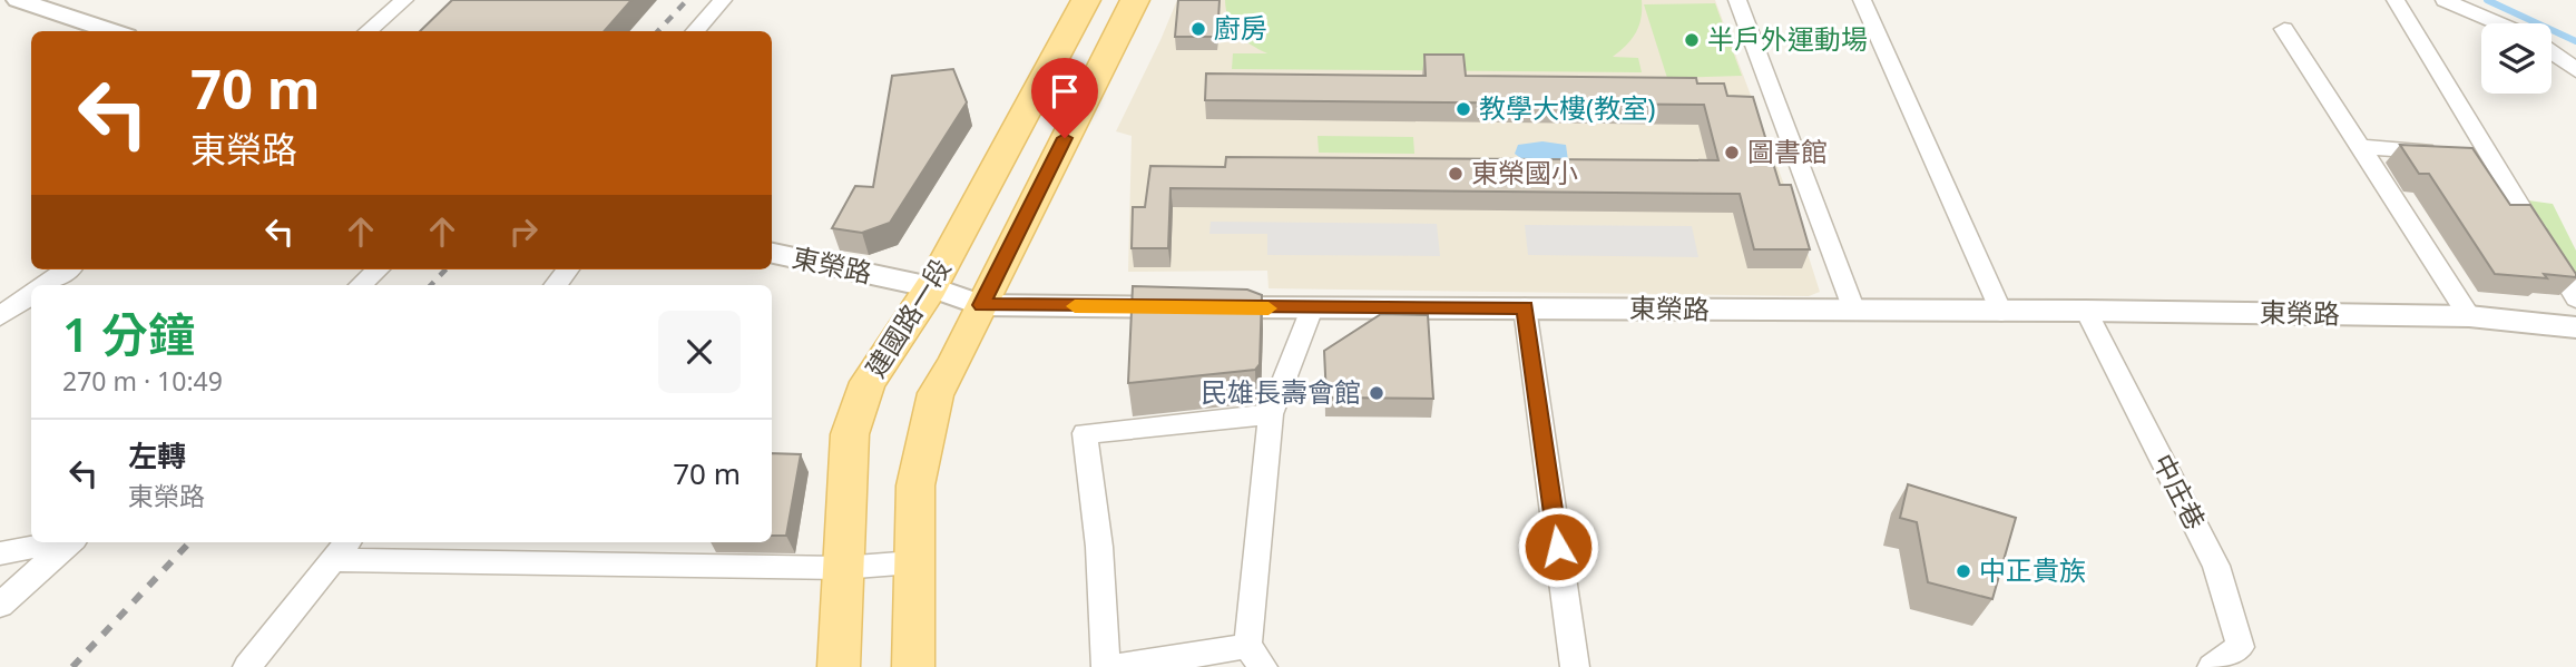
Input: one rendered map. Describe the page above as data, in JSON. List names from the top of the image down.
{
  "streets": {
    "main road": ["建國路一段"],
    "street": ["東榮路", "中庄巷"]
  },
  "crossings": [
    ["東榮路", "建國路一段"],
    ["東榮路", "中庄巷"]
  ],
  "places": [
    "廚房",
    "半戶外運動場",
    "教學大樓(教室)",
    "圖書館",
    "東榮國小",
    "民雄長壽會館",
    "中正貴族"
  ],
  "page": {
    "turn": ["70 m", "東榮路"],
    "heading": ["1 分鐘", "270 m · 10:49"],
    "list": [
      {
        "name": "左轉",
        "note": "東榮路",
        "value": "70 m"
      }
    ]
  }
}
